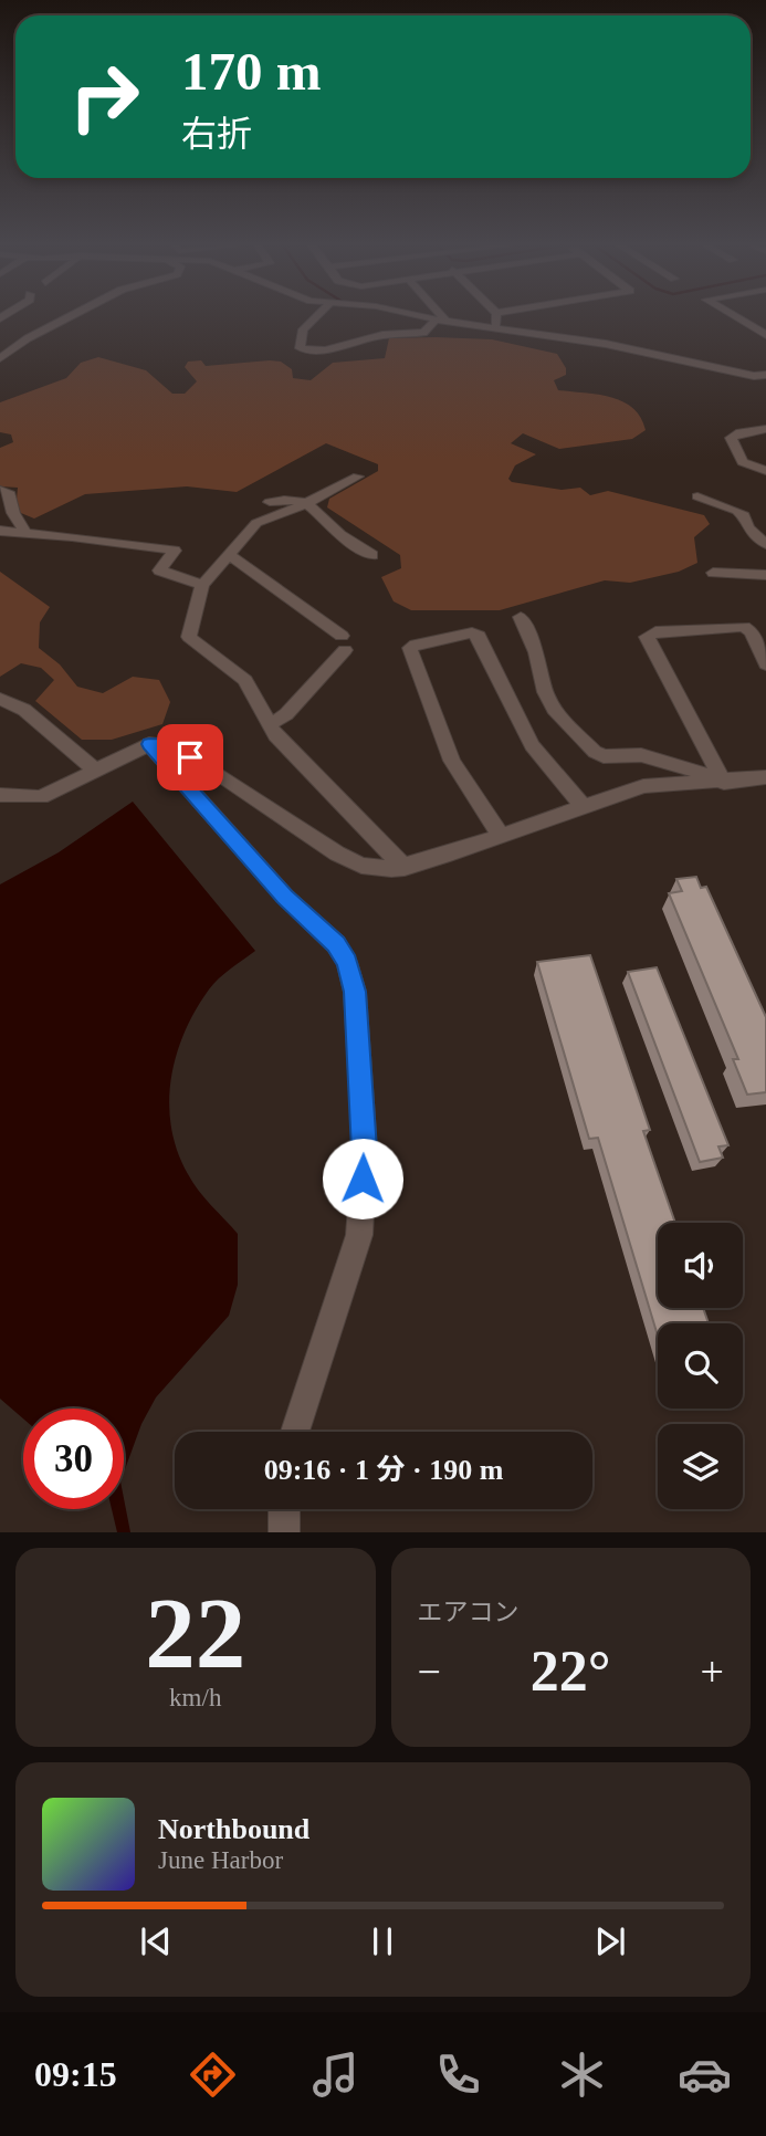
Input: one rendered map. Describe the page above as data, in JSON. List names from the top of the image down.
{
  "page": {
    "turn": ["170 m", "右折"],
    "limit": "30",
    "trip": "09:16 · 1 分 · 190 m",
    "tile": [
      ["22", "km/h"],
      "エアコン"
    ],
    "heat": ["−", "22°", "+"],
    "song": ["Northbound", "June Harbor"],
    "tabs": "09:15"
  }
}
